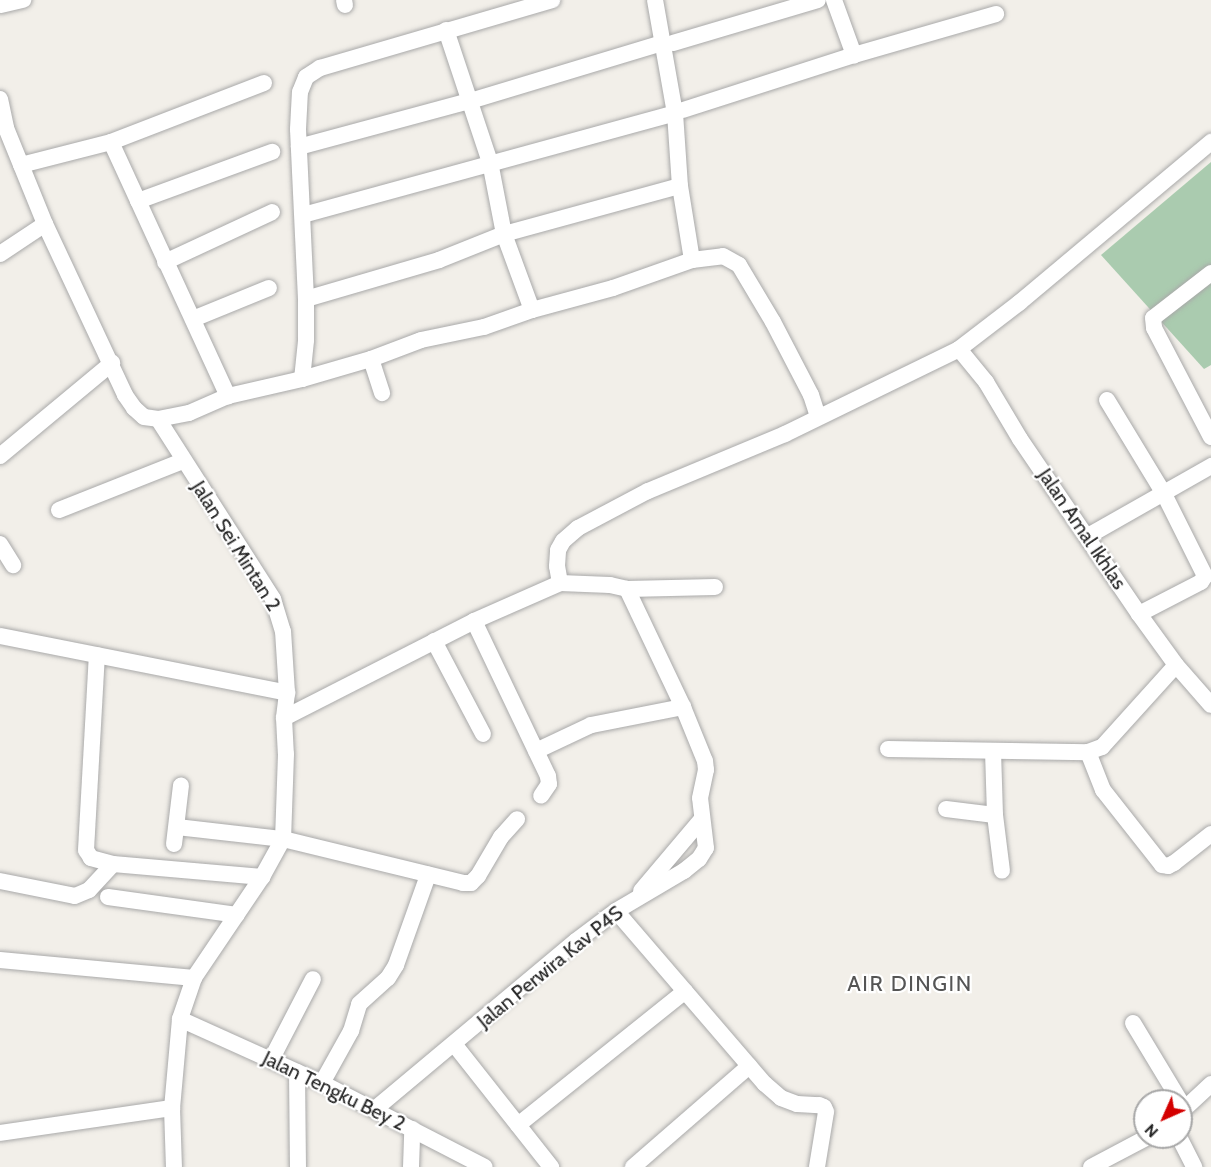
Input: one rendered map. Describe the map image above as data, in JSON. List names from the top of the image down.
{
  "streets": {
    "street": [
      "Jalan Amal Ikhlas",
      "Jalan Sei Mintan 2",
      "Jalan Perwira Kav P4S",
      "Jalan Tengku Bey 2"
    ]
  },
  "crossings": [
    ["Jalan Sei Mintan 2", "Jalan Tengku Bey 2"],
    ["Jalan Perwira Kav P4S", "Jalan Tengku Bey 2"]
  ],
  "districts": ["AIR DINGIN"],
  "north": "bottom left"
}
